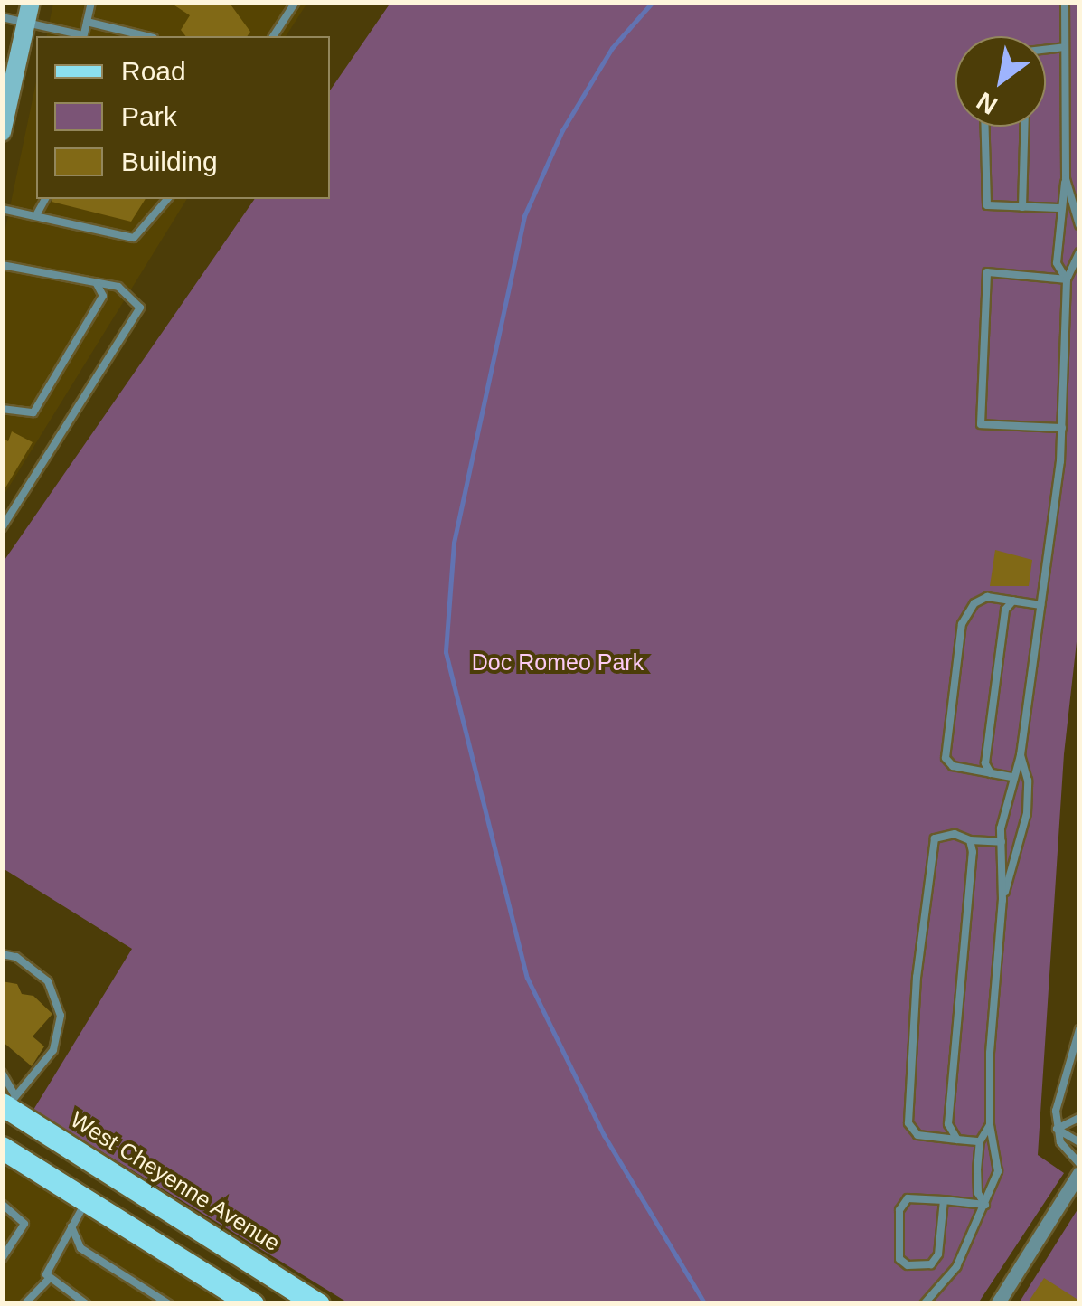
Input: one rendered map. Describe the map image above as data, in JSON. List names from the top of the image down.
{
  "streets": {
    "main road": ["West Cheyenne Avenue"]
  },
  "parks": ["Doc Romeo Park"],
  "legend": ["Road", "Park", "Building"],
  "north": "bottom left"
}
